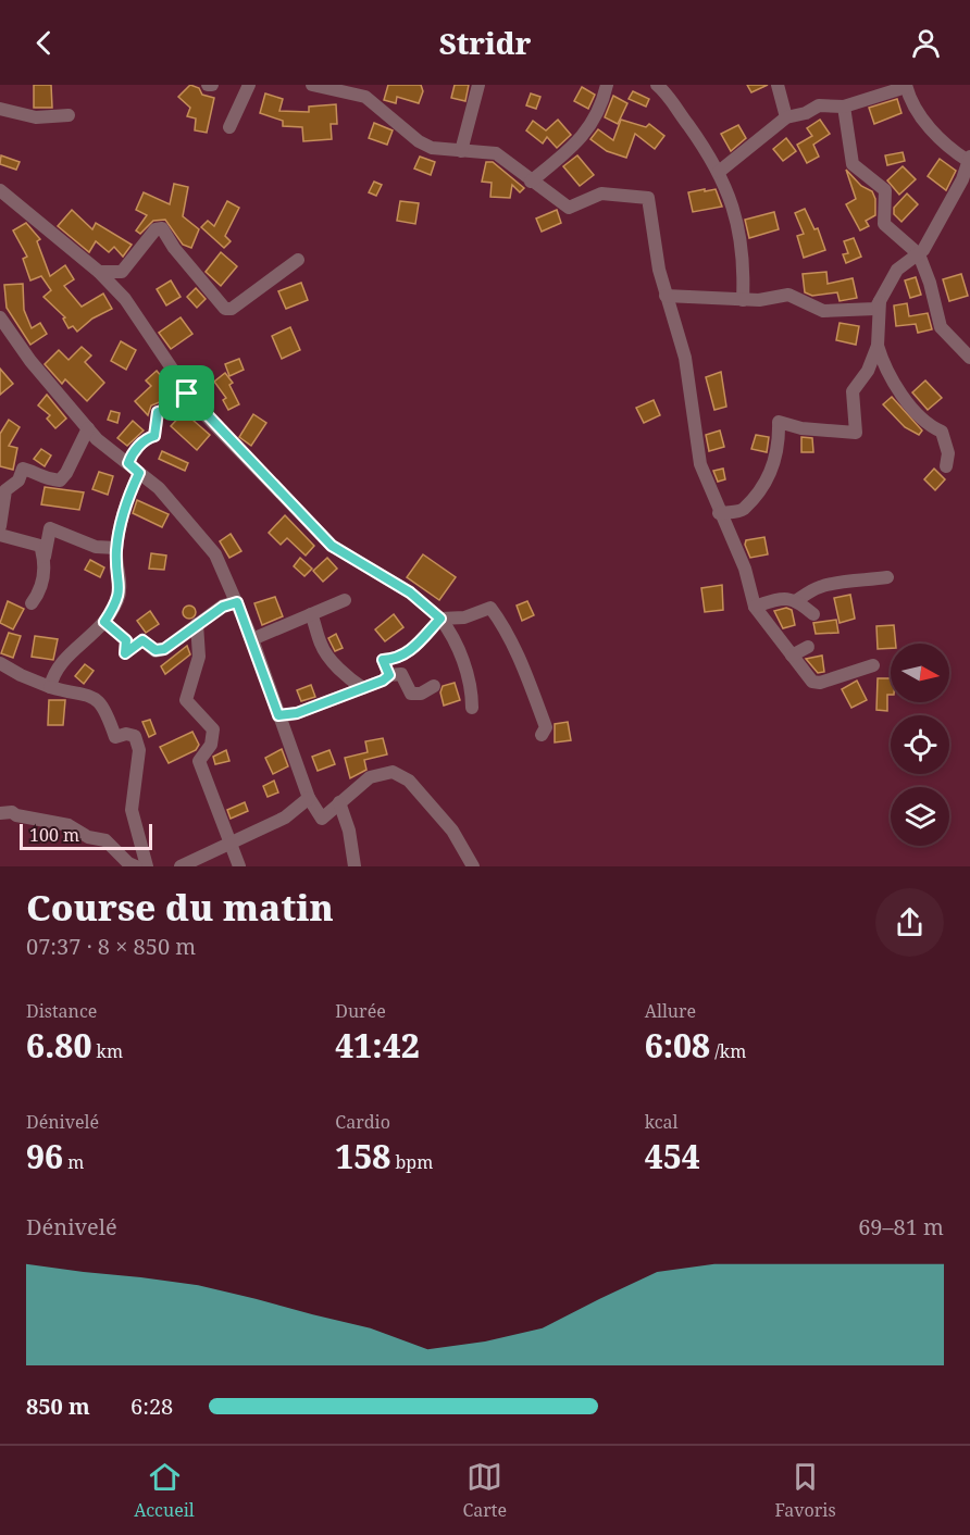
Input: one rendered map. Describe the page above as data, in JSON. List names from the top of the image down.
{
  "scale_bar": "100 m",
  "north": "right",
  "page": {
    "header": "Stridr",
    "scale": "100 m",
    "heading": ["Course du matin", "07:37 · 8 × 850 m"],
    "stats": [
      ["Distance", "6.80 km"],
      ["Durée", "41:42"],
      ["Allure", "6:08 /km"],
      ["Dénivelé", "96 m"],
      ["Cardio", "158 bpm"],
      ["kcal", "454"]
    ],
    "chart": ["Dénivelé", "69–81 m"],
    "list": [
      {
        "name": "850 m",
        "note": "6:28"
      }
    ],
    "tabs": ["Accueil", "Carte", "Favoris"]
  }
}
